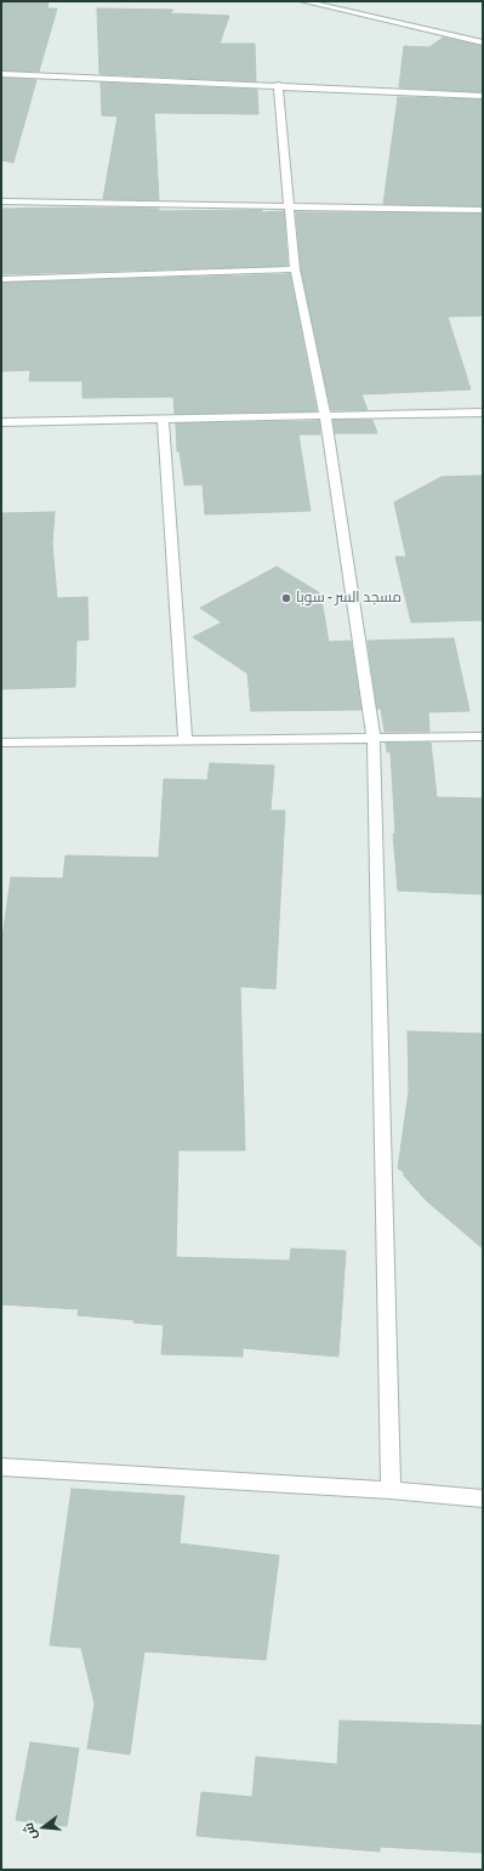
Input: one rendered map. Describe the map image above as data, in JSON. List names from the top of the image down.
{
  "places": ["مسجد السر - سوبا"],
  "north": "left"
}
